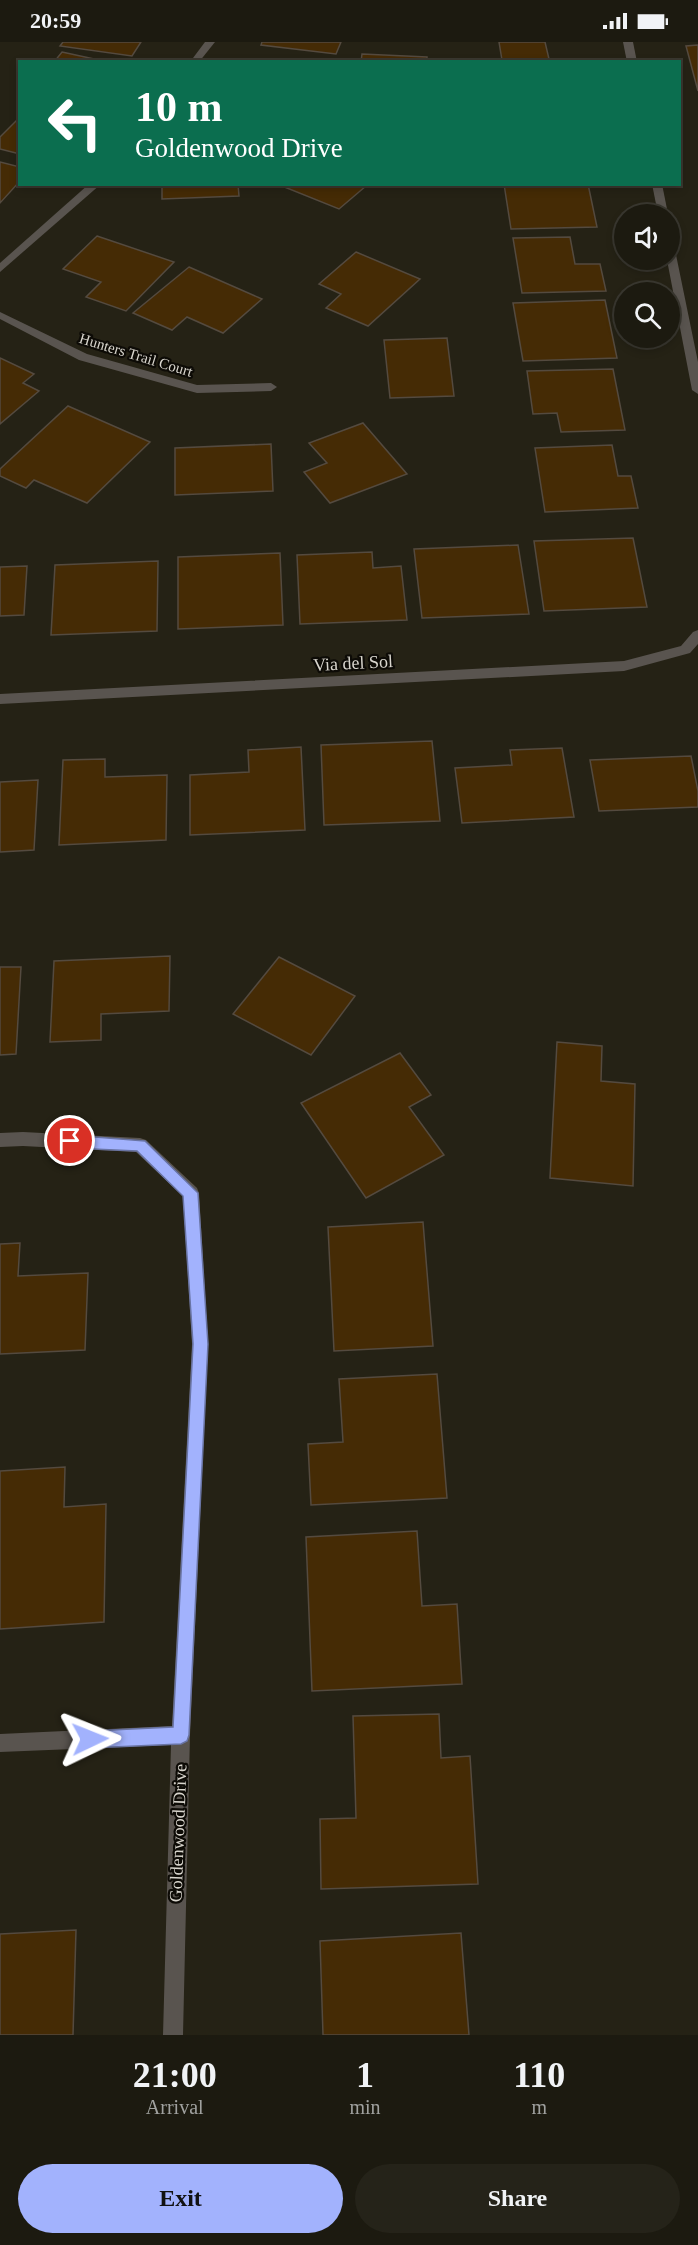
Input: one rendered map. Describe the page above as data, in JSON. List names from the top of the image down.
{
  "streets": {
    "street": ["Hunters Trail Court", "Via del Sol", "Goldenwood Drive"]
  },
  "page": {
    "status": "20:59",
    "turn": ["10 m", "Goldenwood Drive"],
    "eta": [
      "21:00",
      "Arrival",
      "1",
      "min",
      "110",
      "m"
    ],
    "buttons": ["Exit", "Share"]
  }
}
